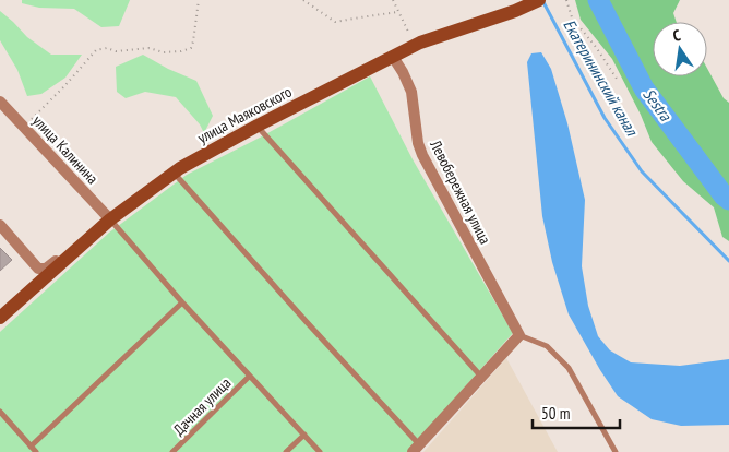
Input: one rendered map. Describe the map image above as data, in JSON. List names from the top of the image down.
{
  "streets": {
    "street": ["улица Маяковского", "улица Калинина", "Левобережная улица"],
    "lane": ["Дачная улица"]
  },
  "crossings": [
    ["улица Маяковского", "улица Калинина"],
    ["улица Маяковского", "Левобережная улица"]
  ],
  "water": ["Екатерининский канал", "Sestra"],
  "scale_bar": "50 m",
  "north": "top"
}
